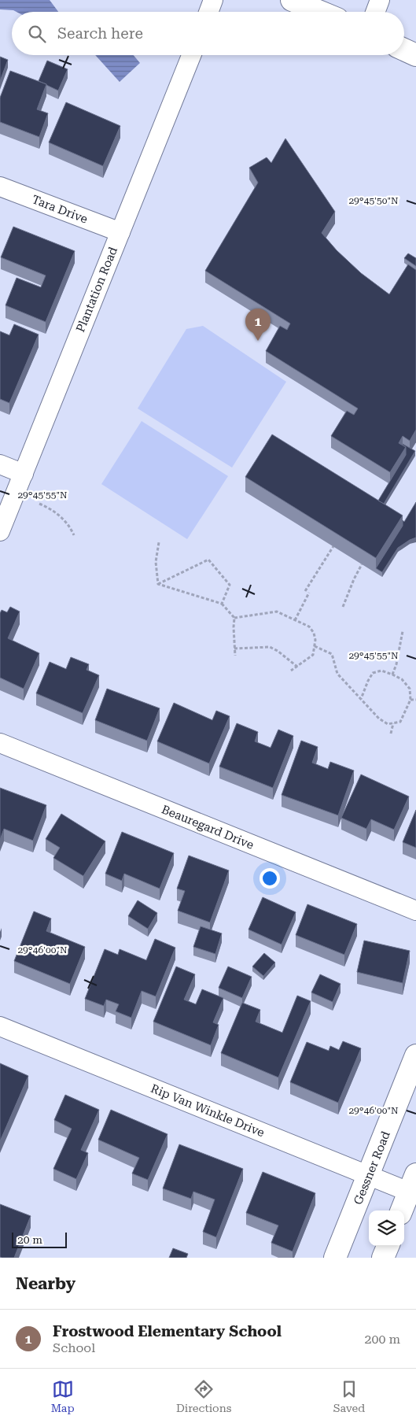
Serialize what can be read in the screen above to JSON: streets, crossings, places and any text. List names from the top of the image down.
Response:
{
  "streets": {
    "main road": ["Gessner Road"],
    "street": [
      "Tara Drive",
      "Plantation Road",
      "Beauregard Drive",
      "Rip Van Winkle Drive"
    ]
  },
  "crossings": [
    ["Tara Drive", "Plantation Road"],
    ["Rip Van Winkle Drive", "Gessner Road"]
  ],
  "scale_bar": "20 m",
  "page": {
    "search": "Search here",
    "pins": "1",
    "scale": "20 m",
    "heading": "Nearby",
    "list": [
      {
        "mark": "1",
        "name": "Frostwood Elementary School",
        "note": "School",
        "value": "200 m"
      }
    ],
    "nav": ["Map", "Directions", "Saved"]
  },
  "coordinates": ["29°45'50\"N", "29°45'55\"N", "29°46'00\"N"]
}
